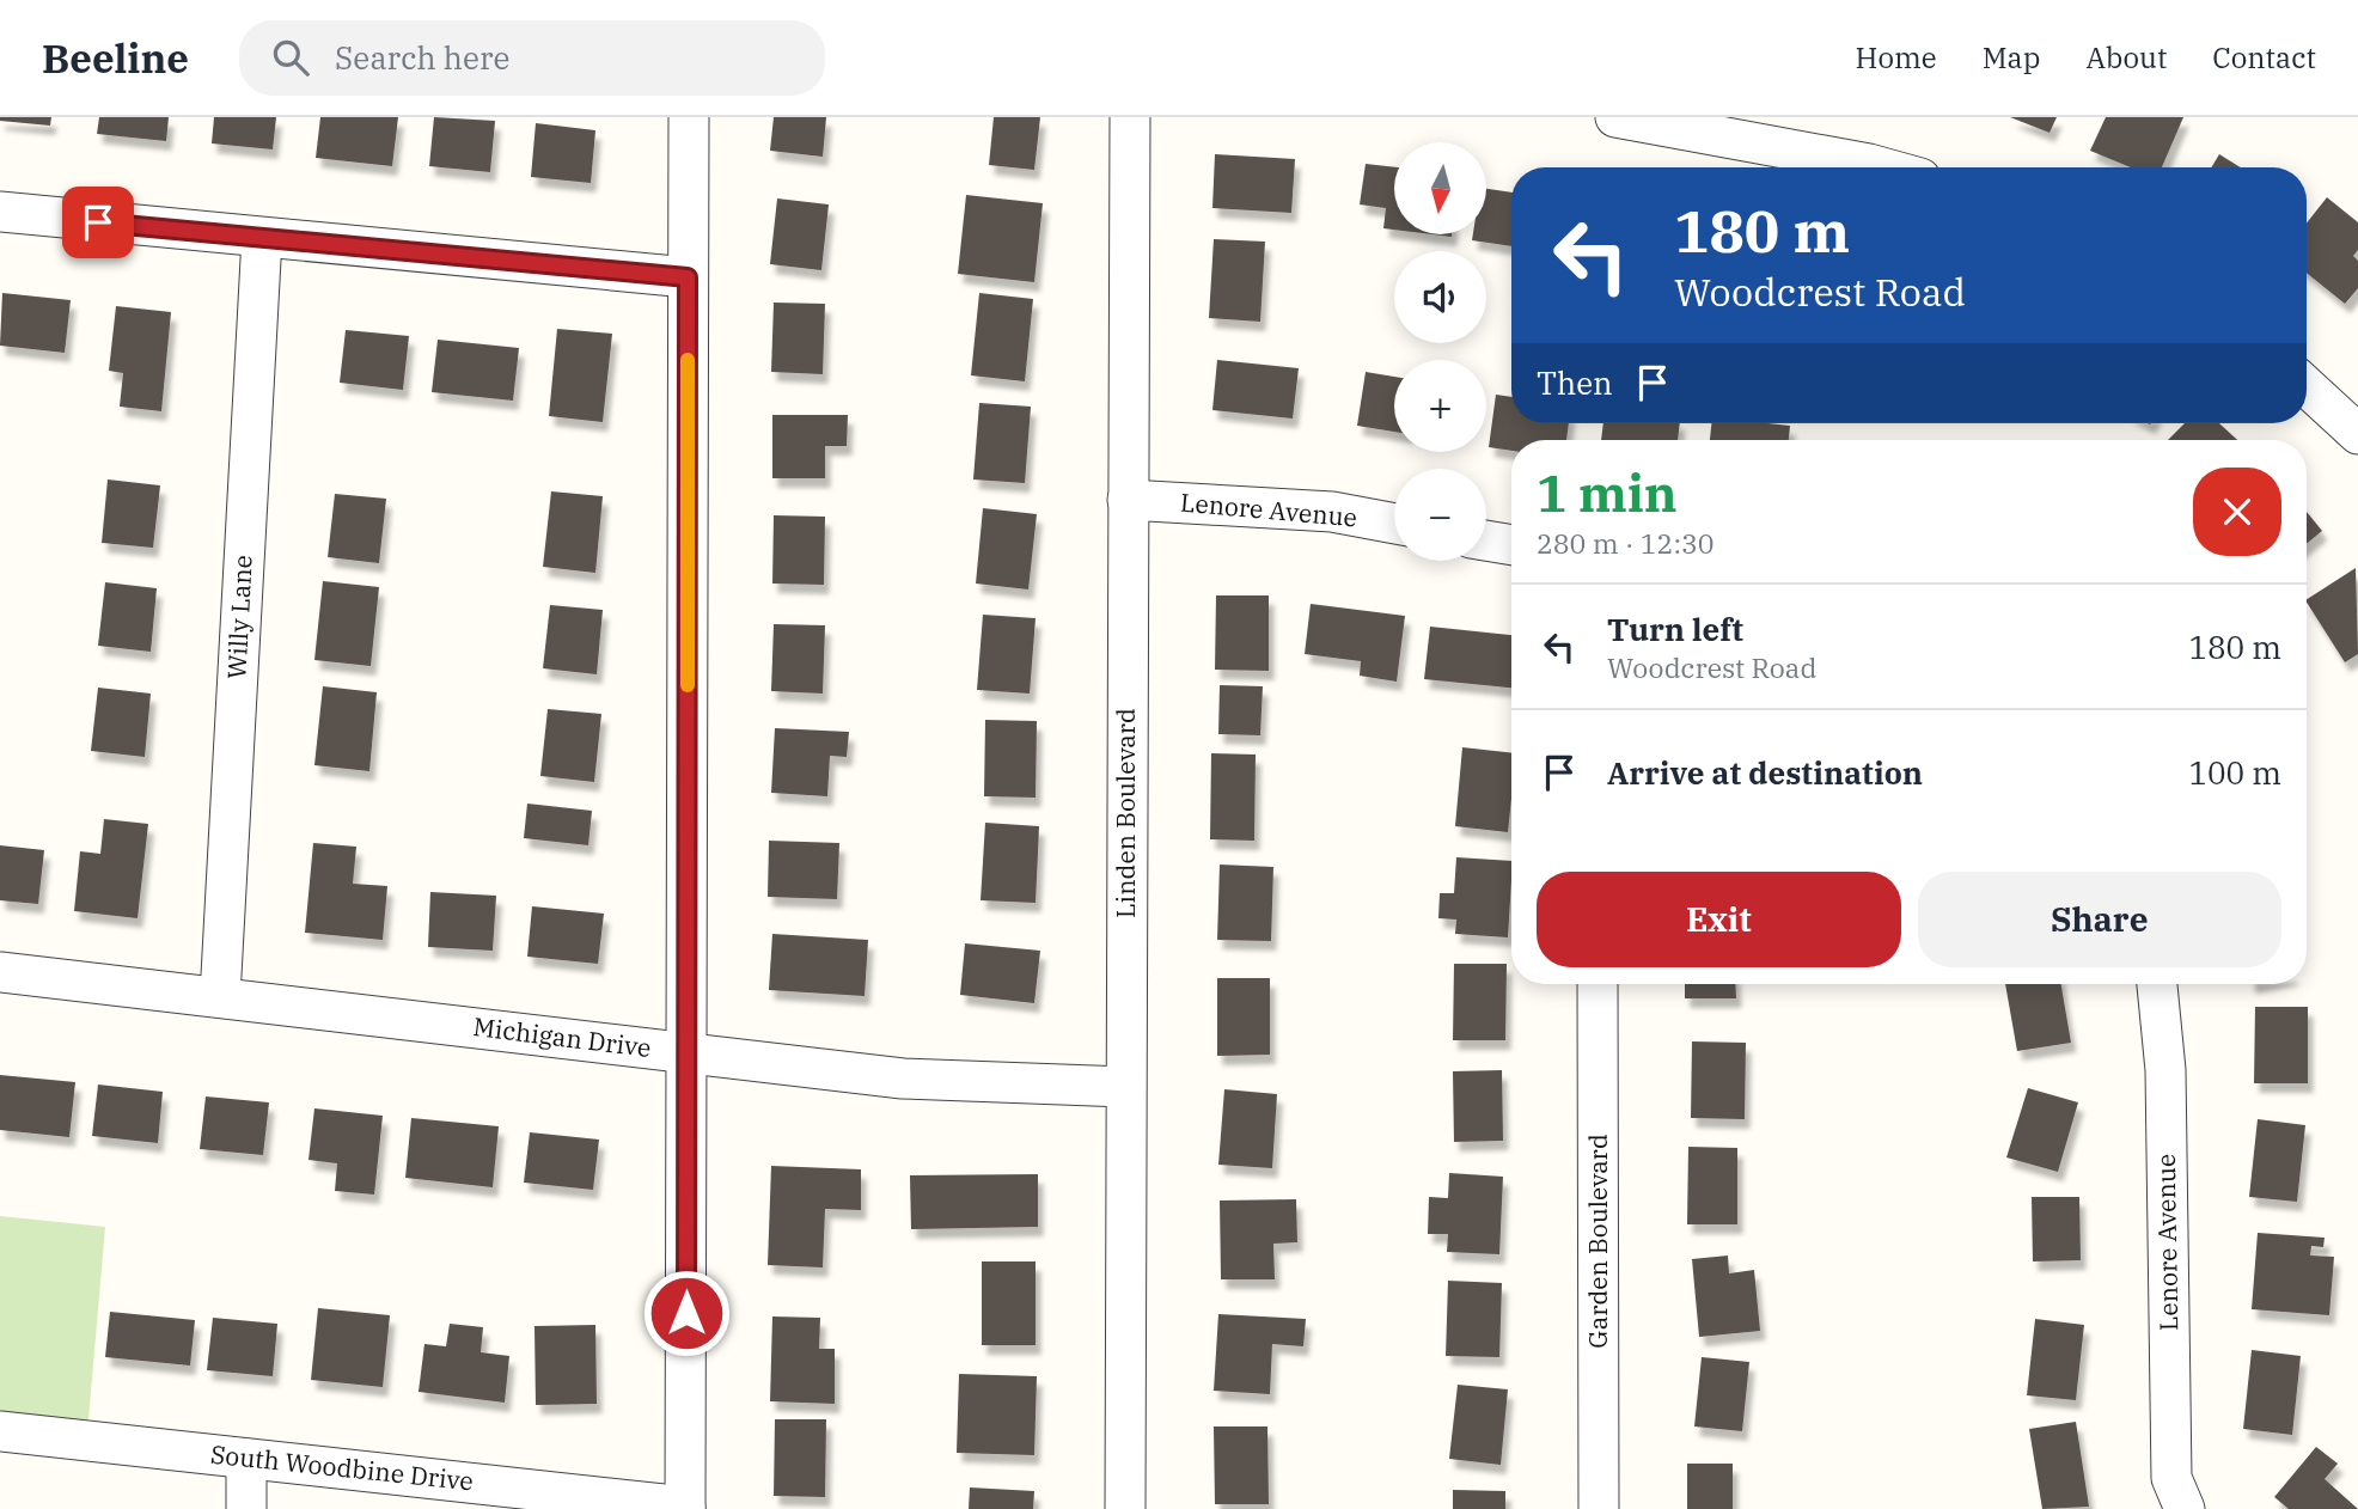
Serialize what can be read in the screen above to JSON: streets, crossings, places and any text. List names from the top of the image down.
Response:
{
  "streets": {
    "street": [
      "Lenore Avenue",
      "Willy Lane",
      "Linden Boulevard",
      "Michigan Drive",
      "Garden Boulevard",
      "South Woodbine Drive"
    ]
  },
  "crossings": [
    ["Lenore Avenue", "Linden Boulevard"],
    ["Willy Lane", "Michigan Drive"],
    ["Linden Boulevard", "Michigan Drive"]
  ],
  "north": "bottom",
  "page": {
    "header": "Beeline",
    "search": "Search here",
    "nav": [
      "Home",
      "Map",
      "About",
      "Contact"
    ],
    "map_buttons": ["+", "−"],
    "turn": ["180 m", "Woodcrest Road"],
    "then": "Then",
    "heading": ["1 min", "280 m · 12:30"],
    "list": [
      {
        "name": "Turn left",
        "note": "Woodcrest Road",
        "value": "180 m"
      },
      {
        "name": "Arrive at destination",
        "value": "100 m"
      }
    ],
    "buttons": ["Exit", "Share"]
  }
}
